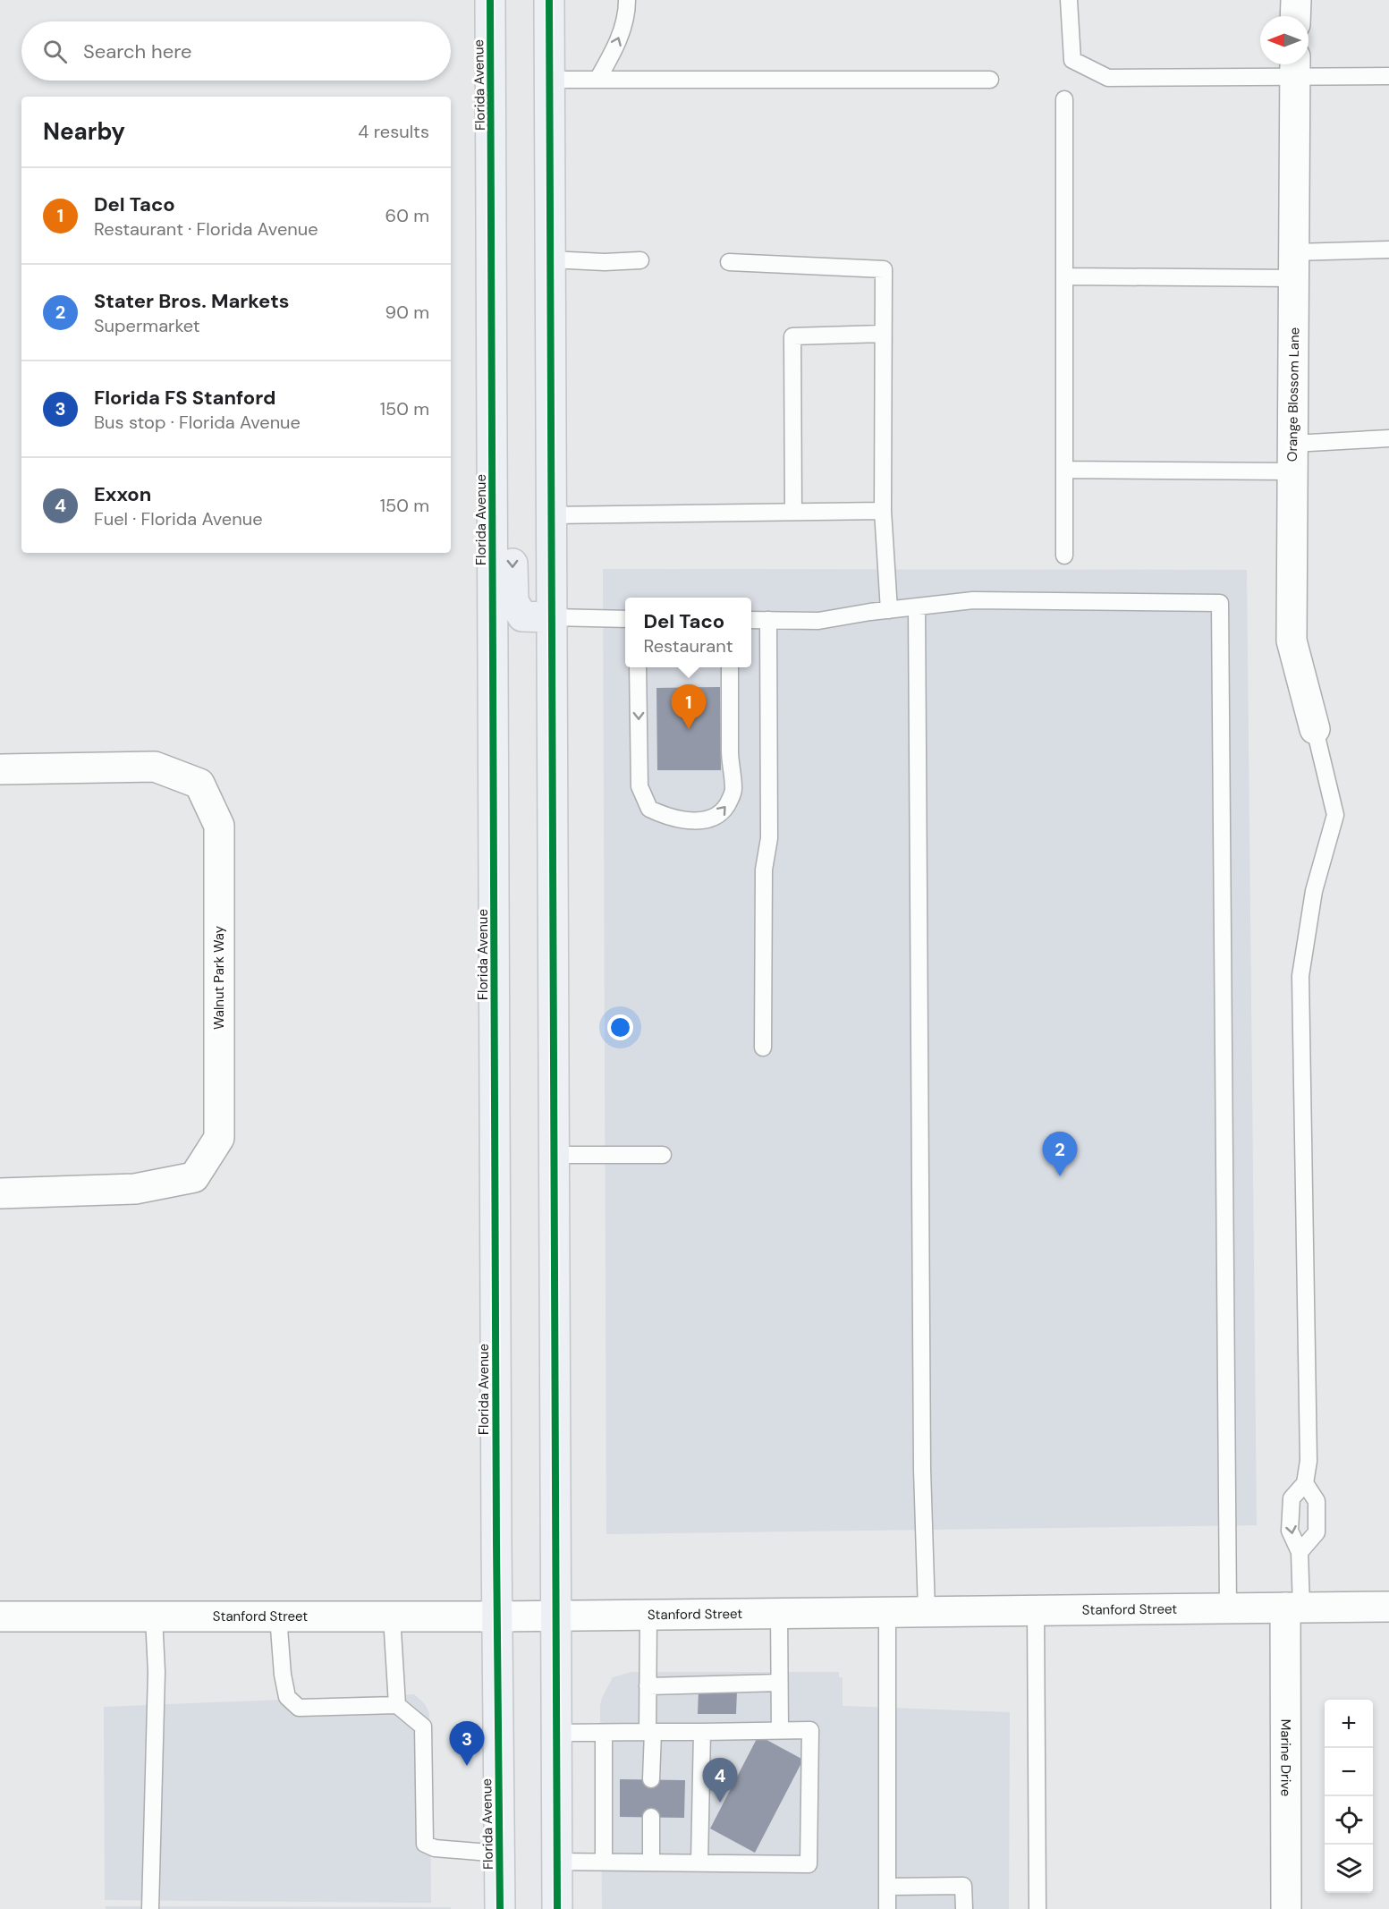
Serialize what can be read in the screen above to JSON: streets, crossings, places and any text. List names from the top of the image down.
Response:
{
  "streets": {
    "main road": ["Florida Avenue"],
    "street": [
      "Orange Blossom Lane",
      "Walnut Park Way",
      "Stanford Street",
      "Marine Drive"
    ]
  },
  "crossings": [
    ["Florida Avenue", "Stanford Street"],
    ["Stanford Street", "Marine Drive"]
  ],
  "north": "left",
  "page": {
    "search": "Search here",
    "heading": ["Nearby", "4 results"],
    "list": [
      {
        "mark": "1",
        "name": "Del Taco",
        "note": "Restaurant · Florida Avenue",
        "value": "60 m"
      },
      {
        "mark": "2",
        "name": "Stater Bros. Markets",
        "note": "Supermarket",
        "value": "90 m"
      },
      {
        "mark": "3",
        "name": "Florida FS Stanford",
        "note": "Bus stop · Florida Avenue",
        "value": "150 m"
      },
      {
        "mark": "4",
        "name": "Exxon",
        "note": "Fuel · Florida Avenue",
        "value": "150 m"
      }
    ],
    "popup": ["Del Taco", "Restaurant"],
    "pins": [
      "1",
      "2",
      "3",
      "4"
    ],
    "map_buttons": ["+", "−"]
  }
}
